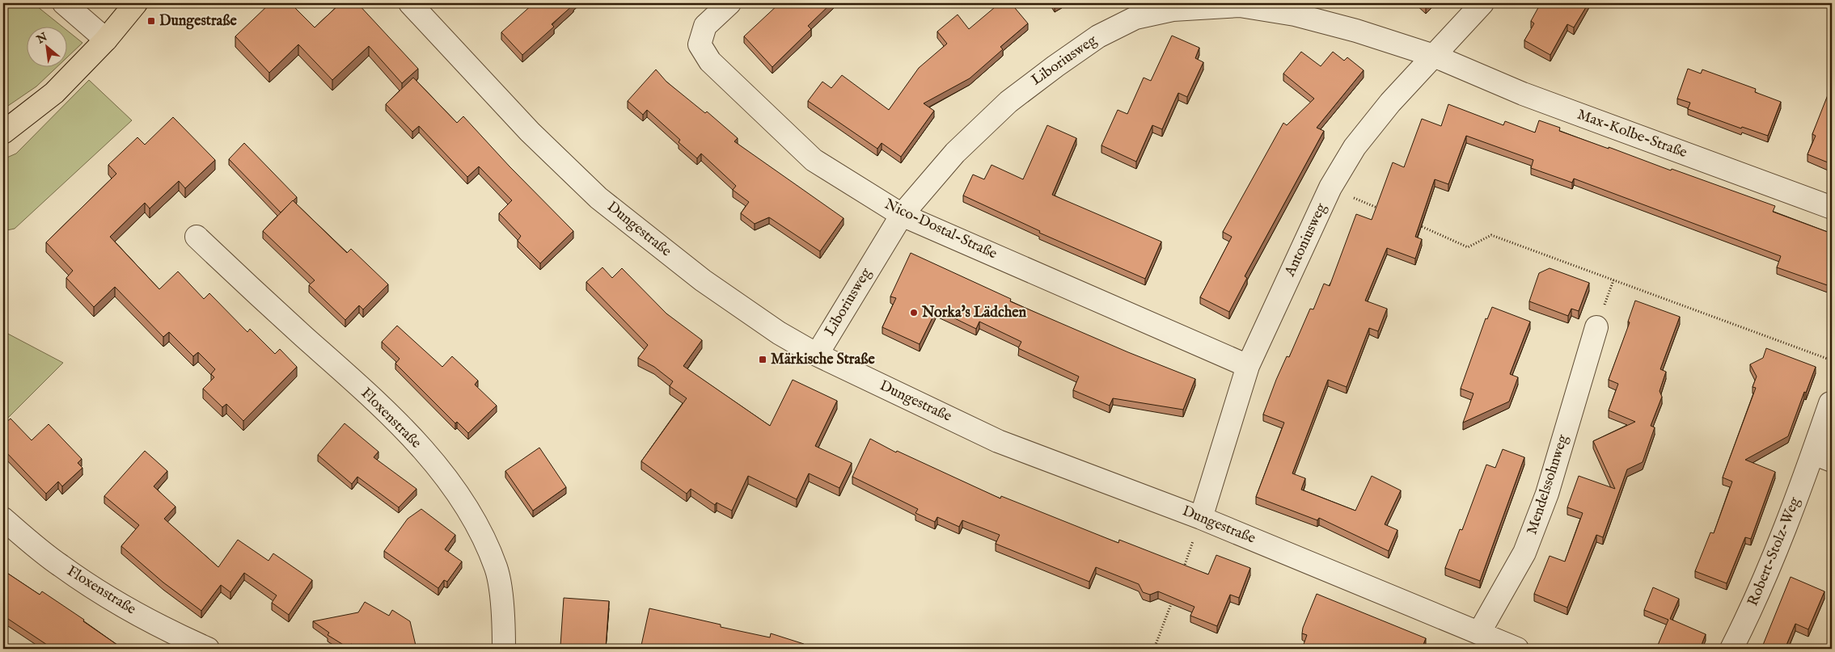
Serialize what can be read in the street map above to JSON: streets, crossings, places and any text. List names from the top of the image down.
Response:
{
  "streets": {
    "street": [
      "Liboriusweg",
      "Max-Kolbe-Straße",
      "Dungestraße",
      "Nico-Dostal-Straße",
      "Antoniusweg",
      "Floxenstraße",
      "Mendelssohnweg",
      "Robert-Stolz-Weg"
    ]
  },
  "crossings": [
    ["Liboriusweg", "Max-Kolbe-Straße"],
    ["Liboriusweg", "Dungestraße"],
    ["Liboriusweg", "Nico-Dostal-Straße"],
    ["Liboriusweg", "Antoniusweg"],
    ["Max-Kolbe-Straße", "Antoniusweg"],
    ["Dungestraße", "Antoniusweg"],
    ["Dungestraße", "Mendelssohnweg"],
    ["Nico-Dostal-Straße", "Antoniusweg"]
  ],
  "places": {
    "transit": ["Dungestraße", "Märkische Straße"],
    "other": ["Norka's Lädchen"]
  },
  "north": "top left"
}
